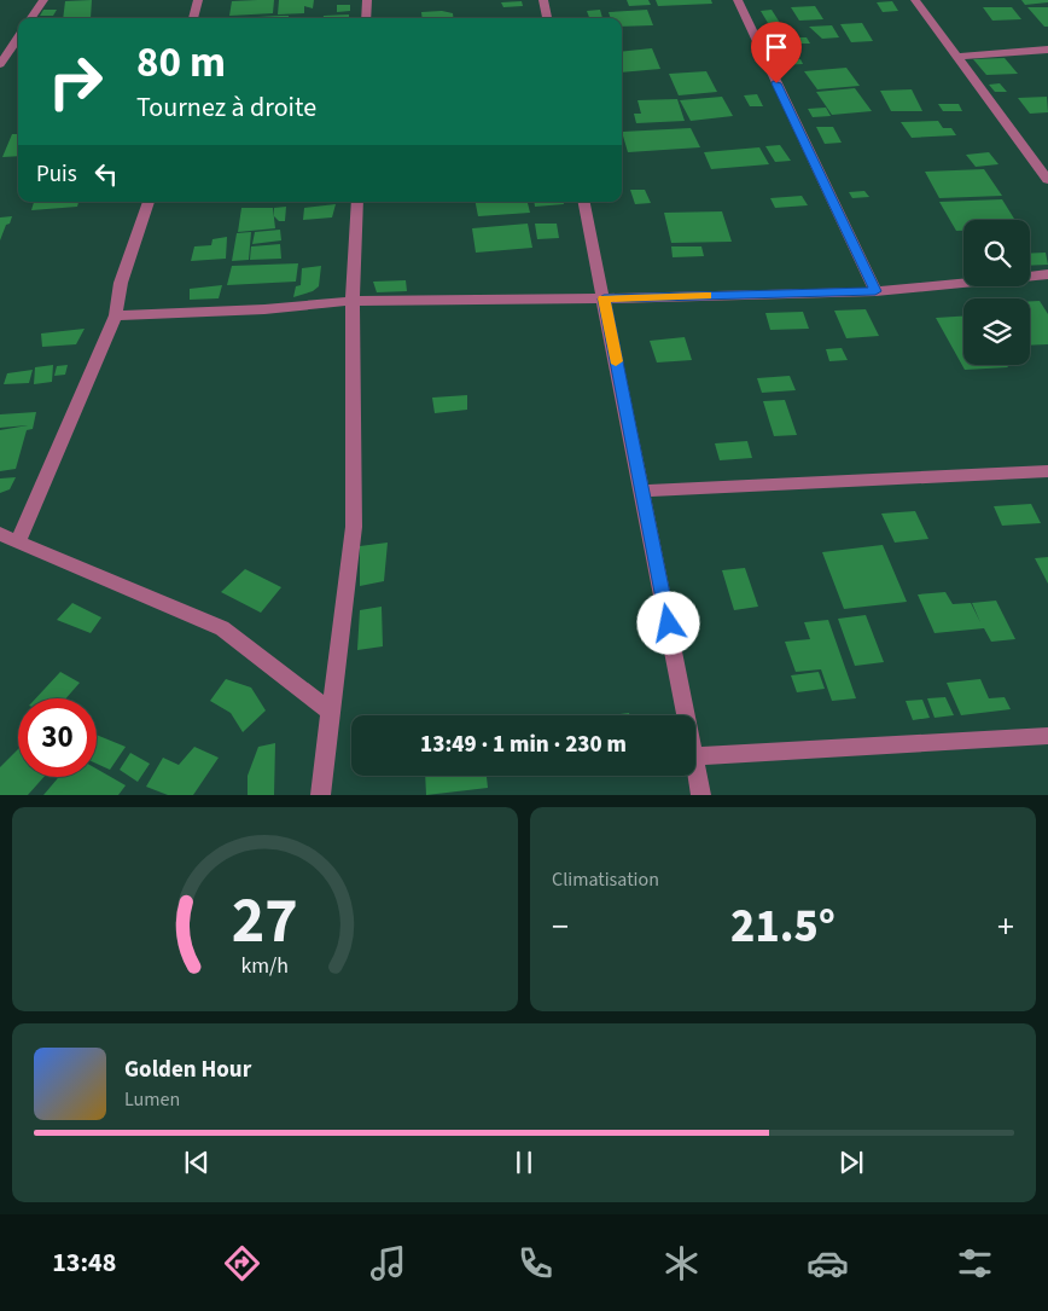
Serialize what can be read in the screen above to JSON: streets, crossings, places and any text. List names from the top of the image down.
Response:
{
  "page": {
    "turn": ["80 m", "Tournez à droite"],
    "then": "Puis",
    "limit": "30",
    "trip": "13:49 · 1 min · 230 m",
    "tile": "Climatisation",
    "heat": ["−", "21.5°", "+"],
    "song": ["Golden Hour", "Lumen"],
    "tabs": "13:48",
    "gauge": ["27", "km/h"]
  }
}
